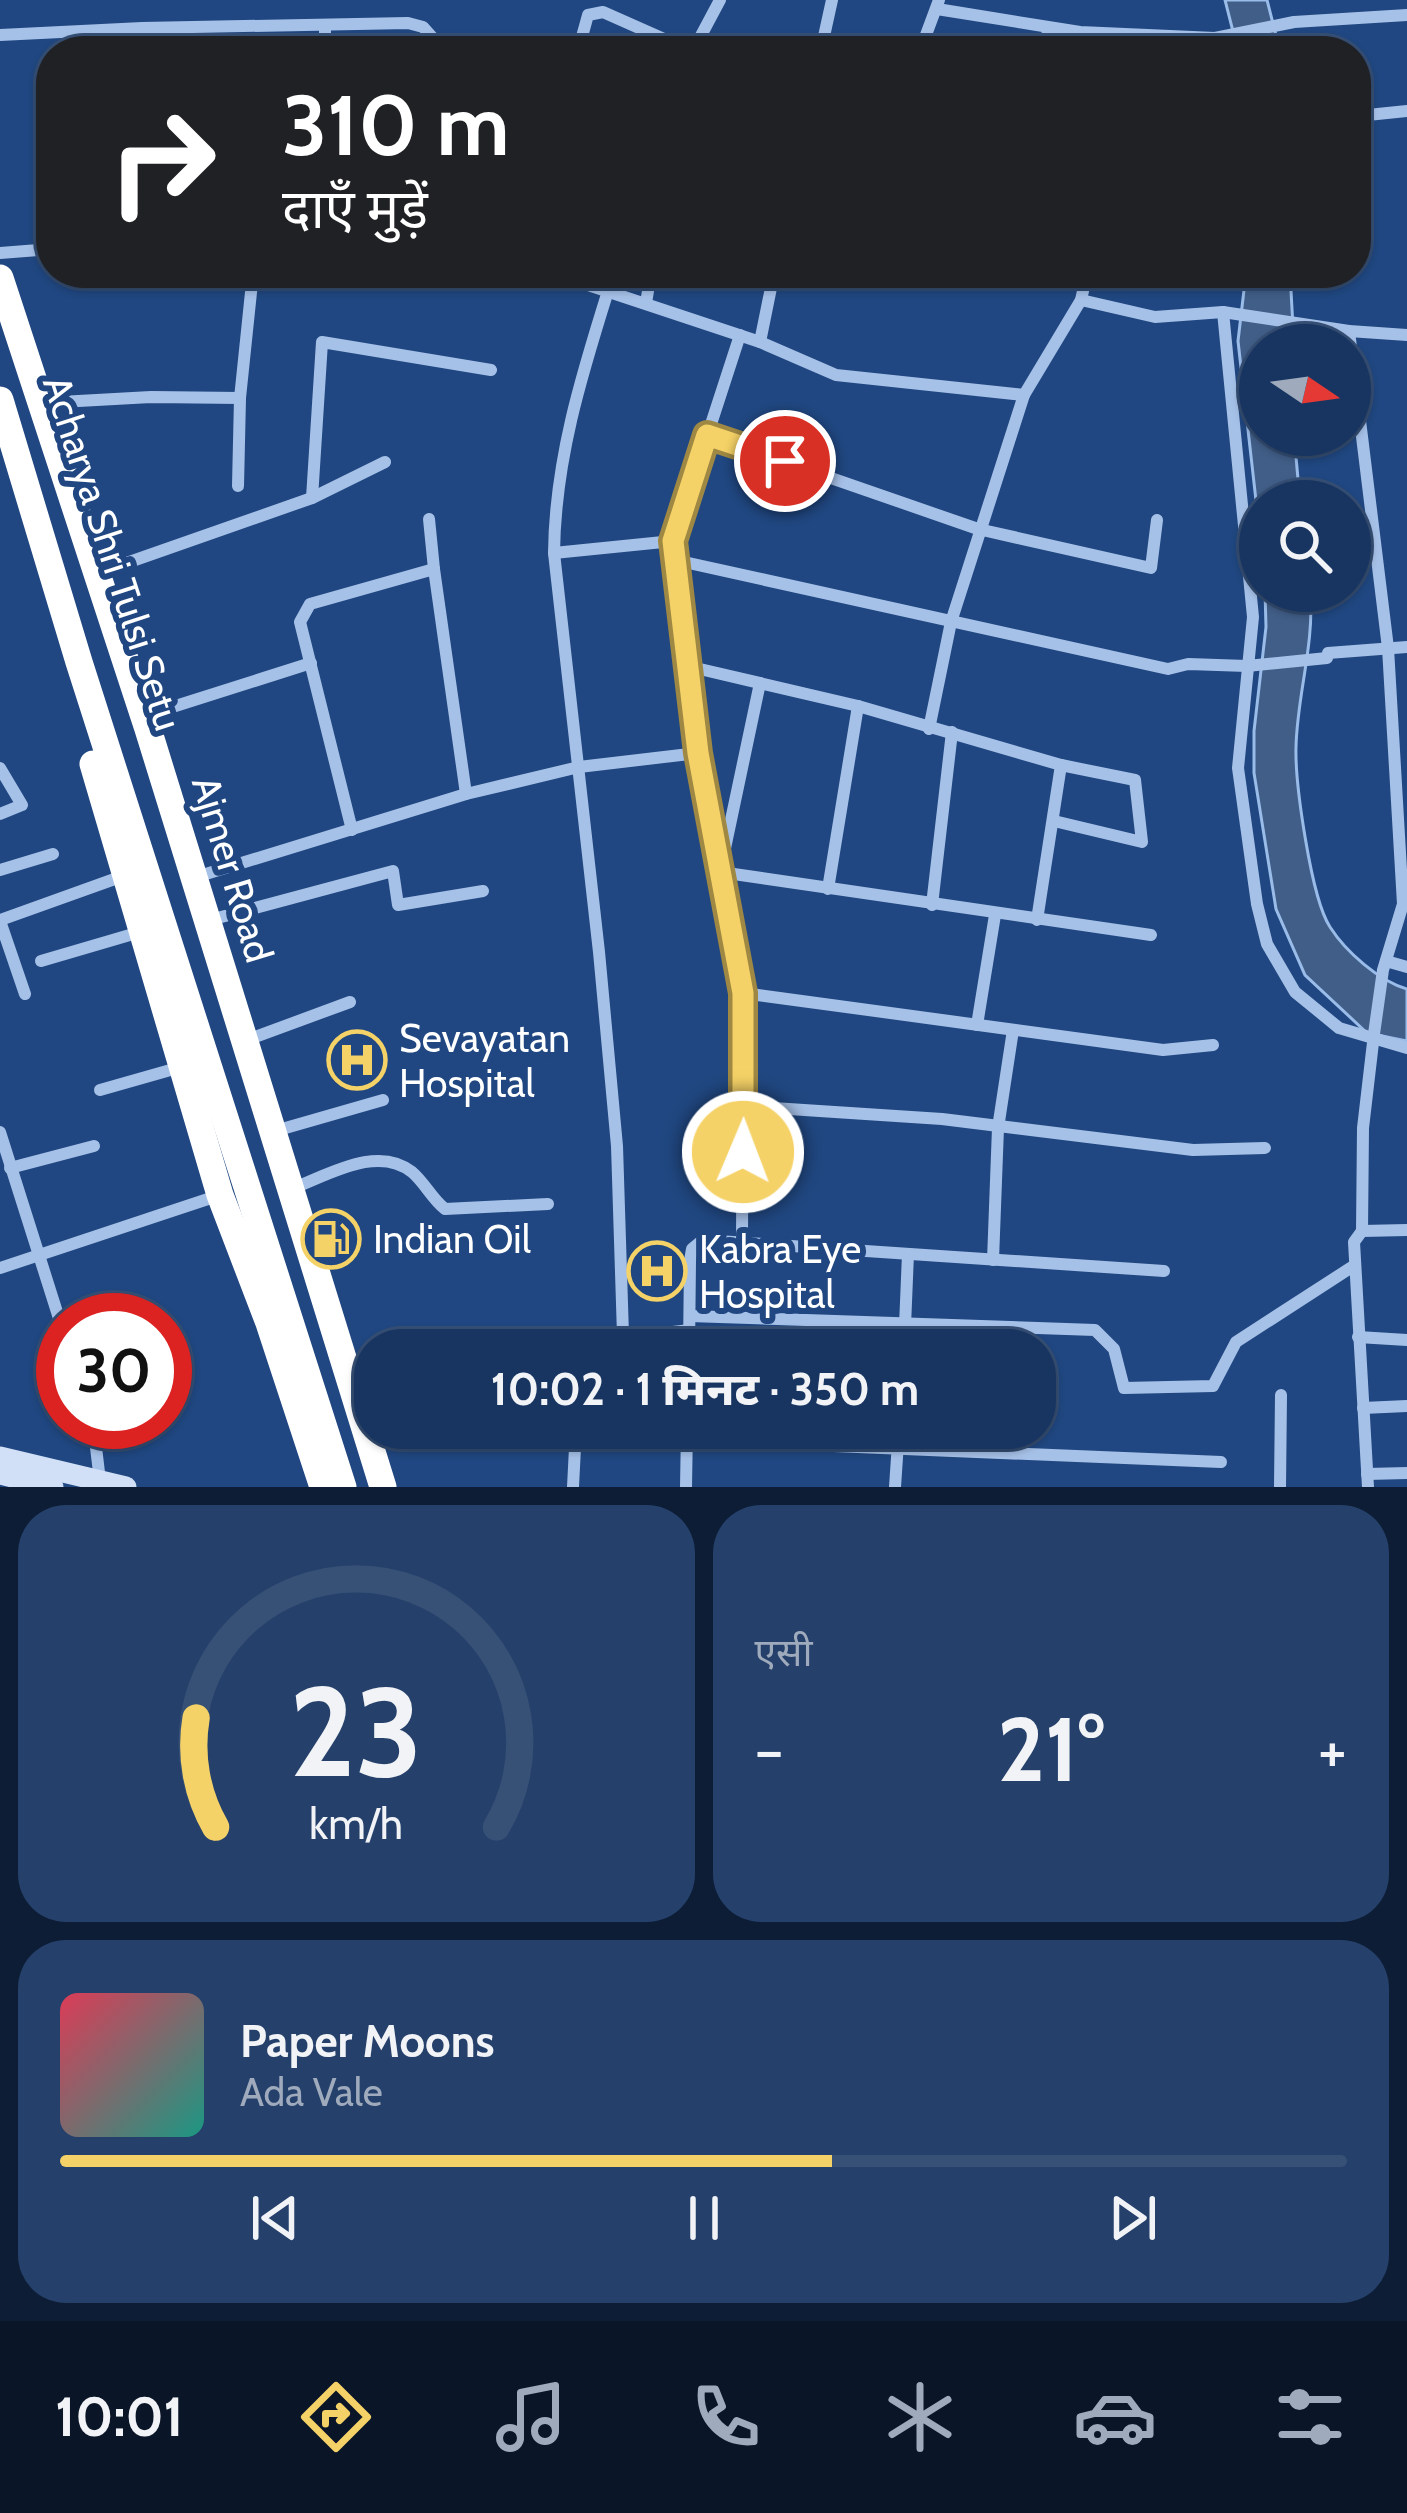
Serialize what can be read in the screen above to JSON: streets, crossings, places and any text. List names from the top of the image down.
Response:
{
  "streets": {
    "highway": ["Acharya Shri Tulsi Setu", "Ajmer Road"]
  },
  "places": {
    "hospital": ["Sevayatan Hospital", "Kabra Eye Hospital"],
    "fuel station": ["Indian Oil"]
  },
  "north": "right",
  "page": {
    "turn": ["310 m", "दाएँ मुड़ें"],
    "limit": "30",
    "trip": "10:02 · 1 मिनट · 350 m",
    "tile": "एसी",
    "heat": ["−", "21°", "+"],
    "song": ["Paper Moons", "Ada Vale"],
    "tabs": "10:01",
    "gauge": ["23", "km/h"]
  }
}
